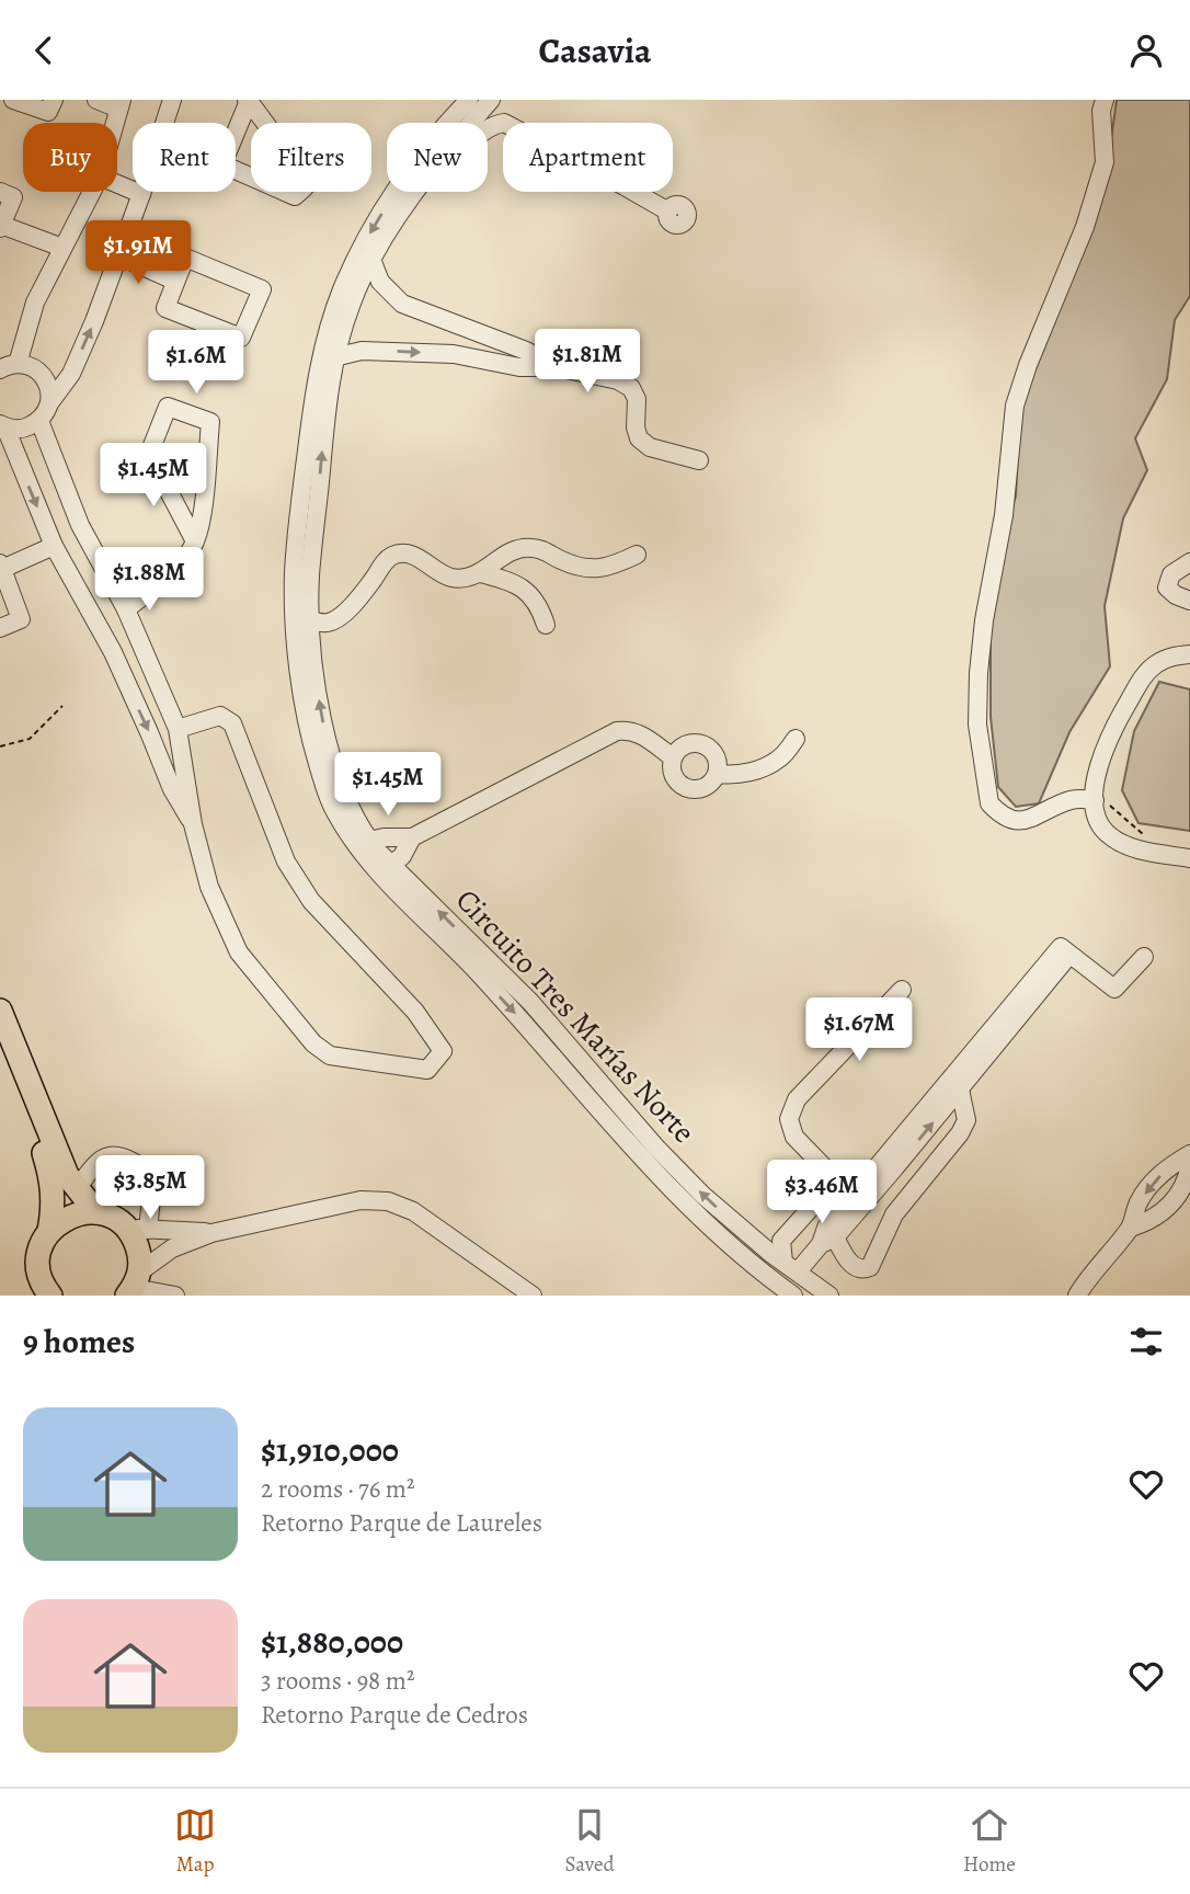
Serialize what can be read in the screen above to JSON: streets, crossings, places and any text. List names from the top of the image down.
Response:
{
  "streets": {
    "street": ["Circuito Tres Marías Norte"]
  },
  "page": {
    "header": "Casavia",
    "chip": [
      "Buy",
      "Rent",
      "Filters",
      "New",
      "Apartment"
    ],
    "price": [
      "$1.91M",
      "$1.81M",
      "$1.6M",
      "$1.45M",
      "$1.88M",
      "$1.45M",
      "$1.67M",
      "$3.85M",
      "$3.46M"
    ],
    "heading": "9 homes",
    "list": [
      {
        "name": "$1,910,000",
        "note": "2 rooms · 76 m² · Retorno Parque de Laureles"
      },
      {
        "name": "$1,880,000",
        "note": "3 rooms · 98 m² · Retorno Parque de Cedros"
      }
    ],
    "tabs": ["Map", "Saved", "Home"]
  }
}
